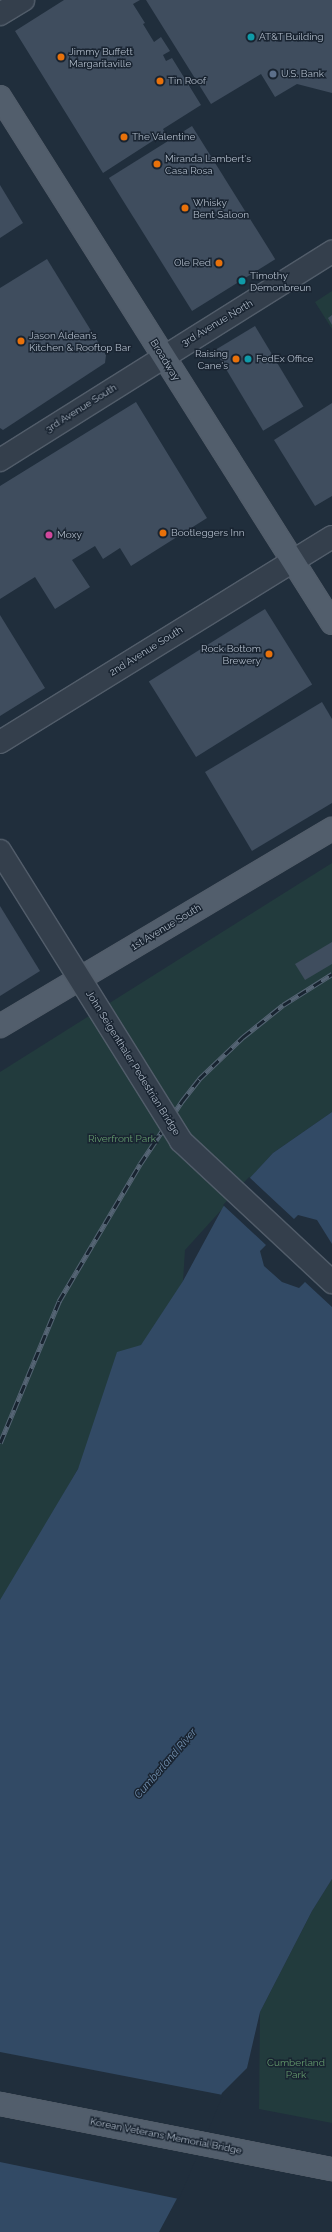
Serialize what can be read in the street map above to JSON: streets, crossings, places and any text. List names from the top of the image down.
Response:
{
  "streets": {
    "main road": ["Broadway", "1st Avenue South", "Korean Veterans Memorial Bridge"],
    "street": [
      "3rd Avenue North",
      "3rd Avenue South",
      "2nd Avenue South",
      "John Seigenthaler Pedestrian Bridge"
    ]
  },
  "crossings": [
    ["3rd Avenue North", "Broadway"],
    ["3rd Avenue North", "3rd Avenue South"],
    ["Broadway", "3rd Avenue South"],
    ["Broadway", "2nd Avenue South"]
  ],
  "water": ["Cumberland River"],
  "parks": ["Riverfront Park", "Cumberland Park"],
  "places": [
    "AT&T Building",
    "Jimmy Buffett Margaritaville",
    "U.S. Bank",
    "Tin Roof",
    "The Valentine",
    "Miranda Lambert's Casa Rosa",
    "Whisky Bent Saloon",
    "Ole Red",
    "Timothy Demonbreun",
    "Jason Aldean’s Kitchen & Rooftop Bar",
    "Raising Cane's",
    "FedEx Office",
    "Bootleggers Inn",
    "Moxy",
    "Rock Bottom Brewery"
  ]
}
